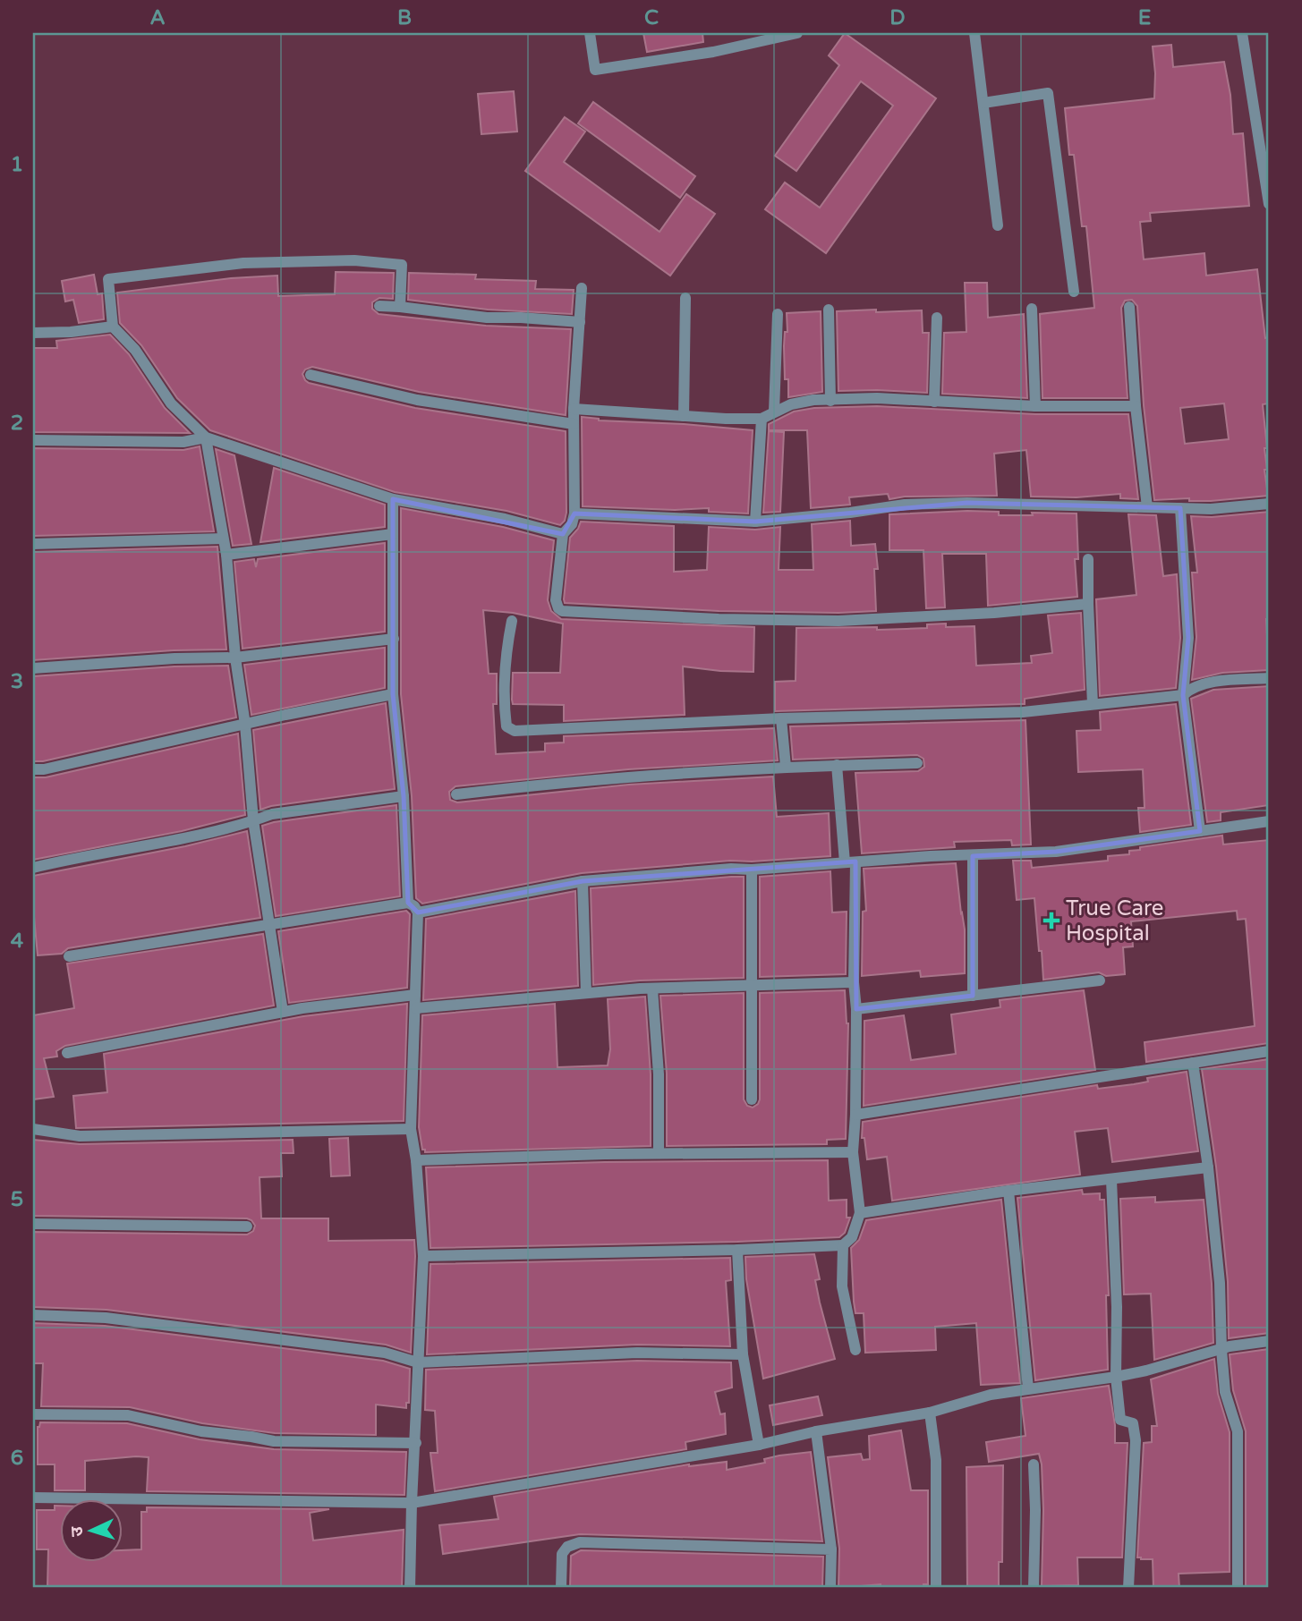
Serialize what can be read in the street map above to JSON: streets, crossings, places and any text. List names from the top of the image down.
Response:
{
  "places": {
    "health": ["True Care Hospital"]
  },
  "north": "left",
  "grid": {
    "columns": [
      "A",
      "B",
      "C",
      "D",
      "E"
    ],
    "rows": [
      "1",
      "2",
      "3",
      "4",
      "5",
      "6"
    ]
  }
}
